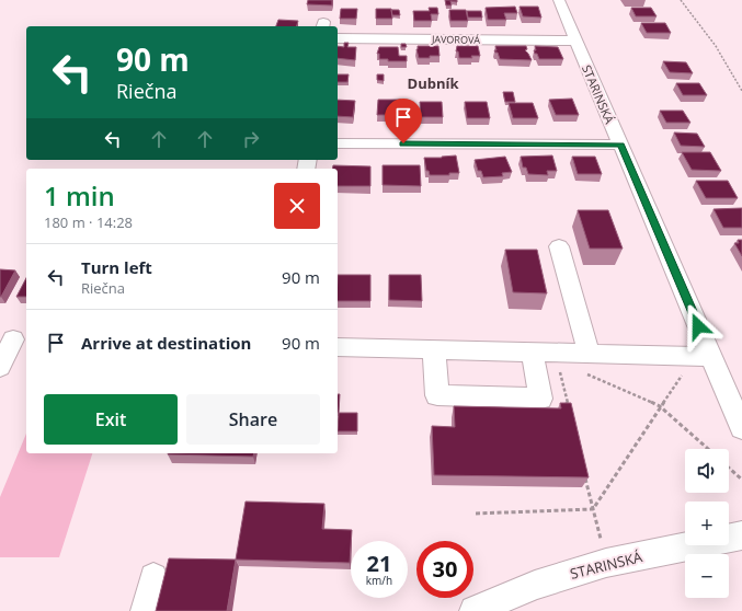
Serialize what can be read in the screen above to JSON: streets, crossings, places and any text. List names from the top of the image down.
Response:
{
  "streets": {
    "street": ["JAVOROVÁ", "STARINSKÁ"]
  },
  "crossings": [
    ["JAVOROVÁ", "STARINSKÁ"]
  ],
  "districts": ["Dubník"],
  "page": {
    "turn": ["90 m", "Riečna"],
    "heading": ["1 min", "180 m · 14:28"],
    "list": [
      {
        "name": "Turn left",
        "note": "Riečna",
        "value": "90 m"
      },
      {
        "name": "Arrive at destination",
        "value": "90 m"
      }
    ],
    "buttons": ["Exit", "Share"],
    "map_buttons": ["+", "−"],
    "speed": "21 km/h",
    "limit": "30"
  }
}
